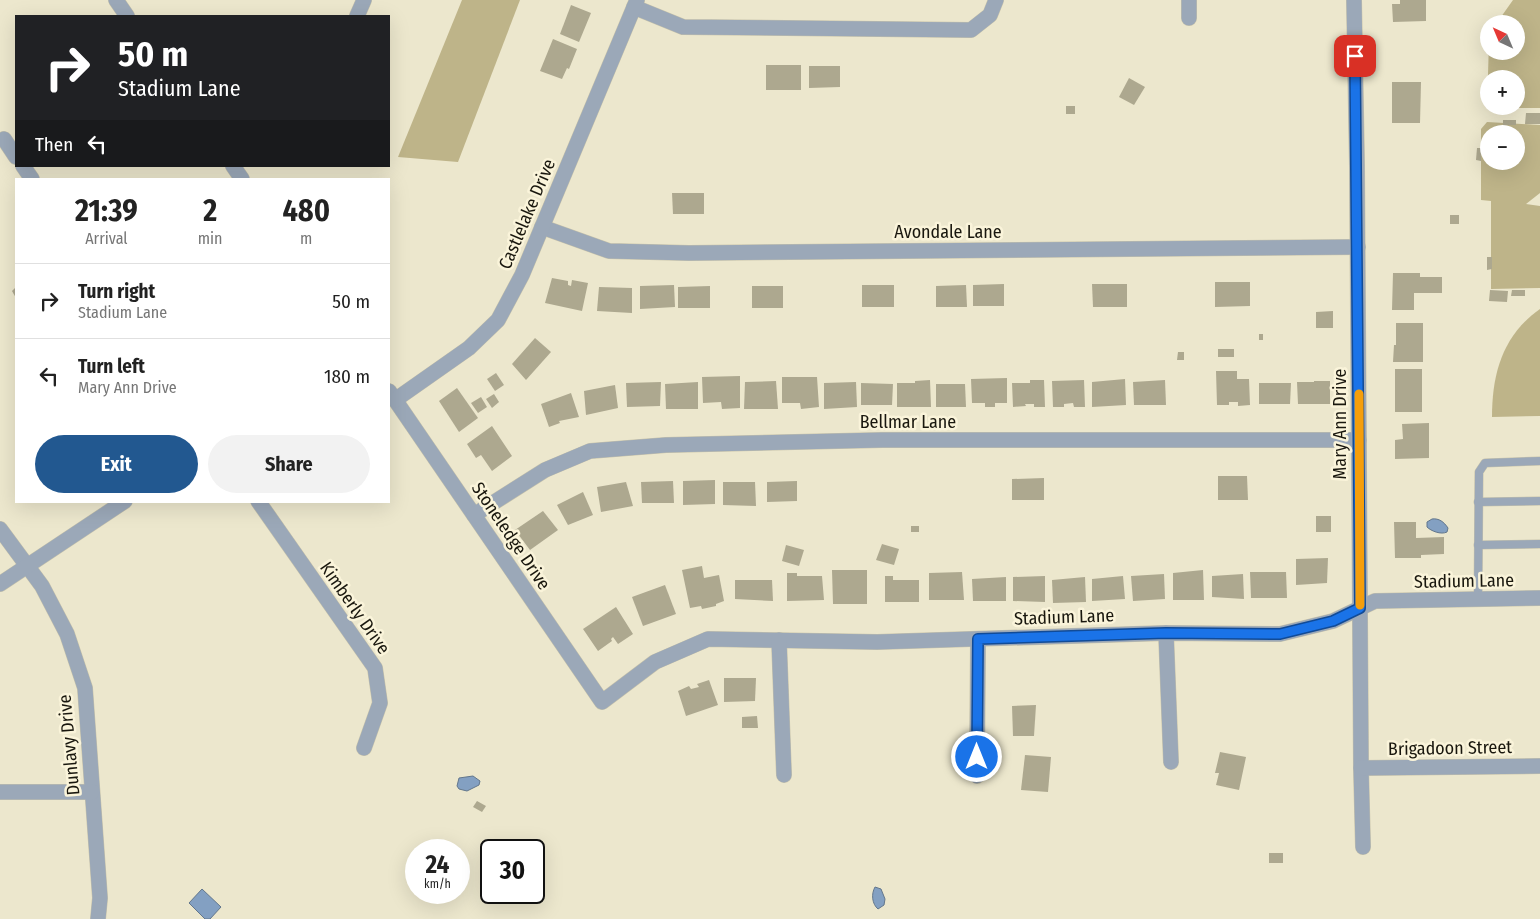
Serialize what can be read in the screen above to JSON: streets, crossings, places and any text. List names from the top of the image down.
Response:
{
  "streets": {
    "street": [
      "Castlelake Drive",
      "Avondale Lane",
      "Bellmar Lane",
      "Mary Ann Drive",
      "Stoneledge Drive",
      "Stadium Lane",
      "Kimberly Drive",
      "Dunlavy Drive",
      "Brigadoon Street"
    ]
  },
  "crossings": [
    ["Castlelake Drive", "Avondale Lane"],
    ["Castlelake Drive", "Stoneledge Drive"],
    ["Avondale Lane", "Mary Ann Drive"],
    ["Bellmar Lane", "Mary Ann Drive"],
    ["Bellmar Lane", "Stoneledge Drive"],
    ["Mary Ann Drive", "Stadium Lane"],
    ["Mary Ann Drive", "Brigadoon Street"],
    ["Stoneledge Drive", "Stadium Lane"]
  ],
  "north": "top left",
  "page": {
    "map_buttons": ["+", "−"],
    "turn": ["50 m", "Stadium Lane"],
    "then": "Then",
    "eta": [
      "21:39",
      "Arrival",
      "2",
      "min",
      "480",
      "m"
    ],
    "list": [
      {
        "name": "Turn right",
        "note": "Stadium Lane",
        "value": "50 m"
      },
      {
        "name": "Turn left",
        "note": "Mary Ann Drive",
        "value": "180 m"
      }
    ],
    "buttons": ["Exit", "Share"],
    "speed": "24 km/h",
    "limit": "30"
  }
}
